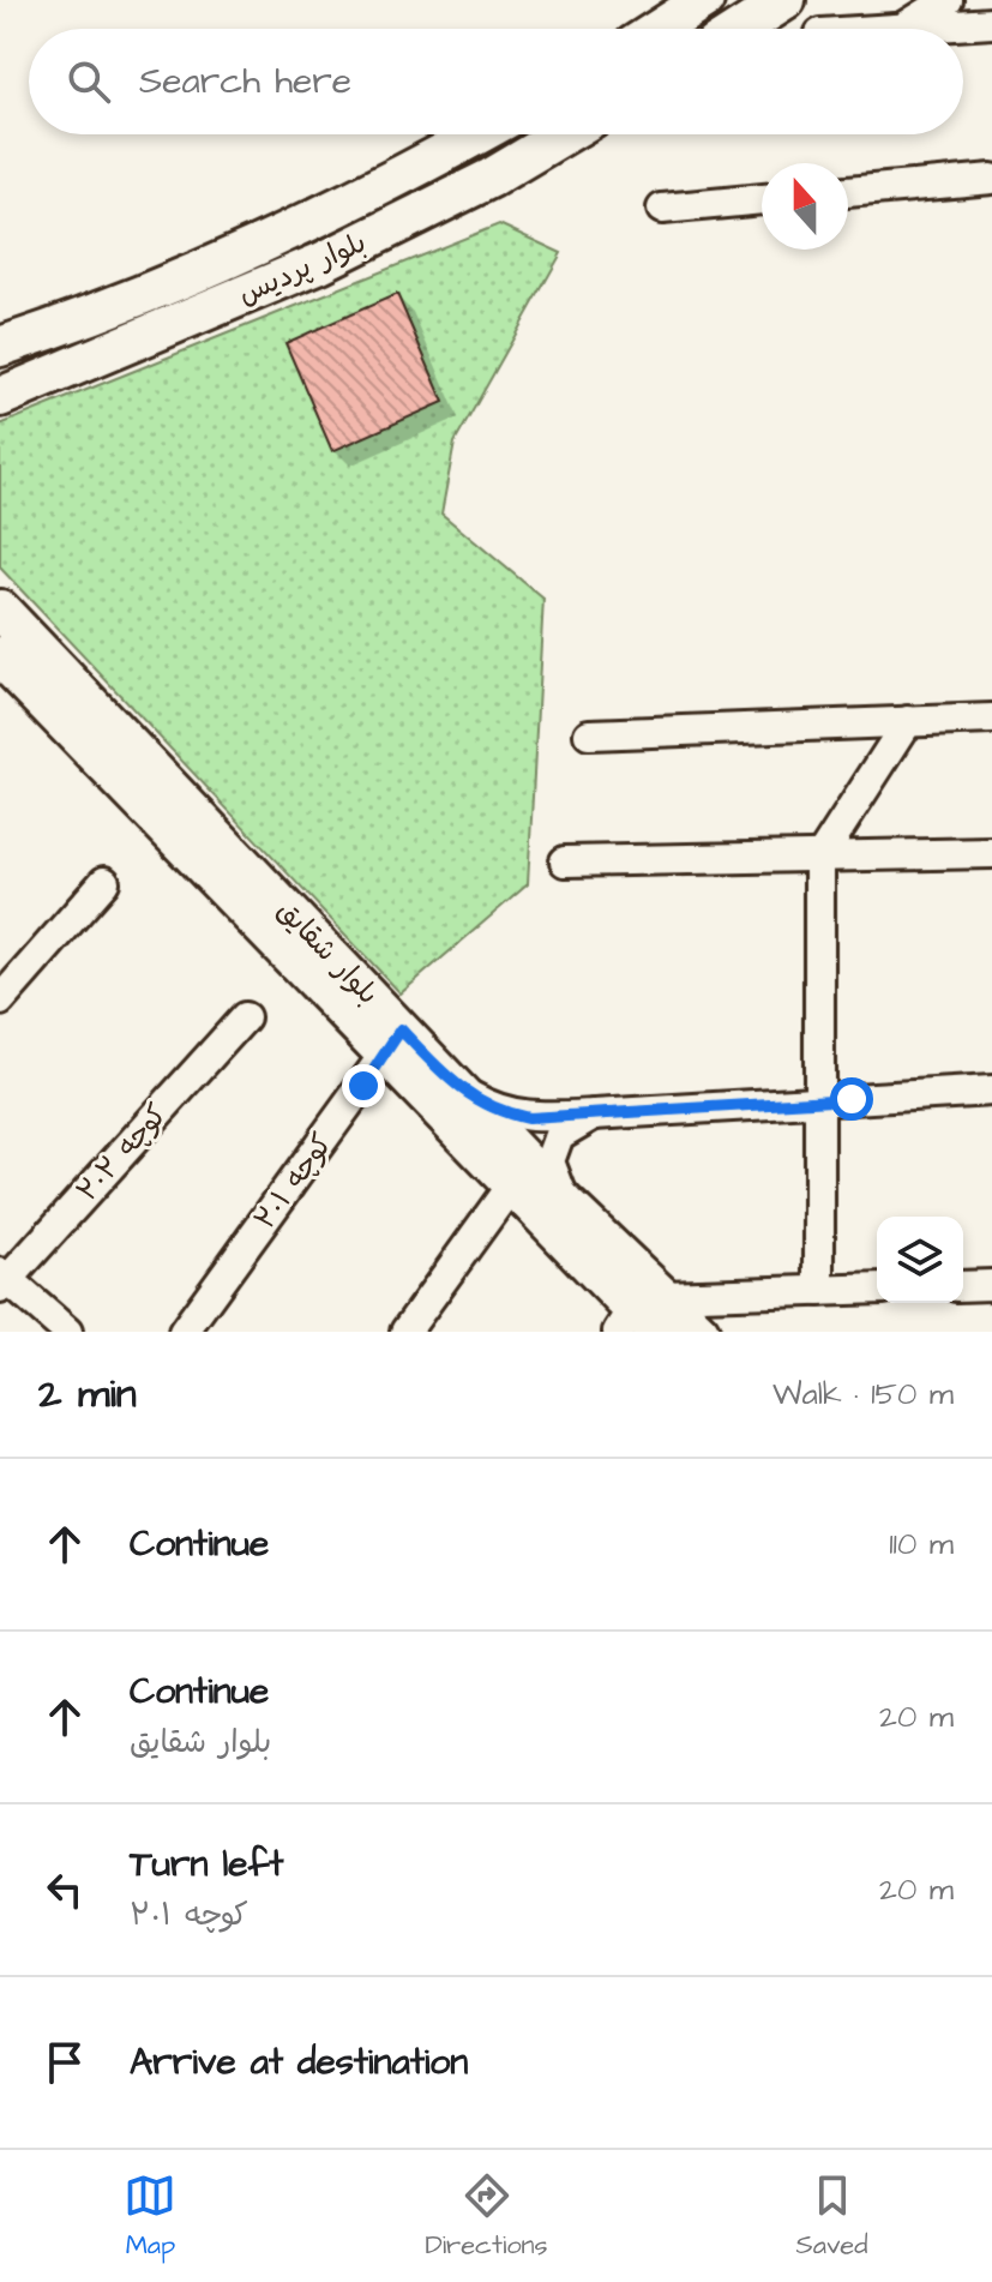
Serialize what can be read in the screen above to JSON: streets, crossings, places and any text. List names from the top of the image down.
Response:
{
  "streets": {
    "main road": ["بلوار پردیس", "بلوار شقایق"],
    "street": ["کوچه ۲۰۲", "کوچه ۲۰۱"]
  },
  "crossings": [
    ["بلوار شقایق", "کوچه ۲۰۱"]
  ],
  "north": "top",
  "page": {
    "search": "Search here",
    "heading": ["2 min", "Walk · 150 m"],
    "list": [
      ["Continue", "110 m"],
      ["Continue", "بلوار شقایق", "20 m"],
      ["Turn left", "کوچه ۲۰۱", "20 m"],
      "Arrive at destination"
    ],
    "nav": ["Map", "Directions", "Saved"]
  }
}
